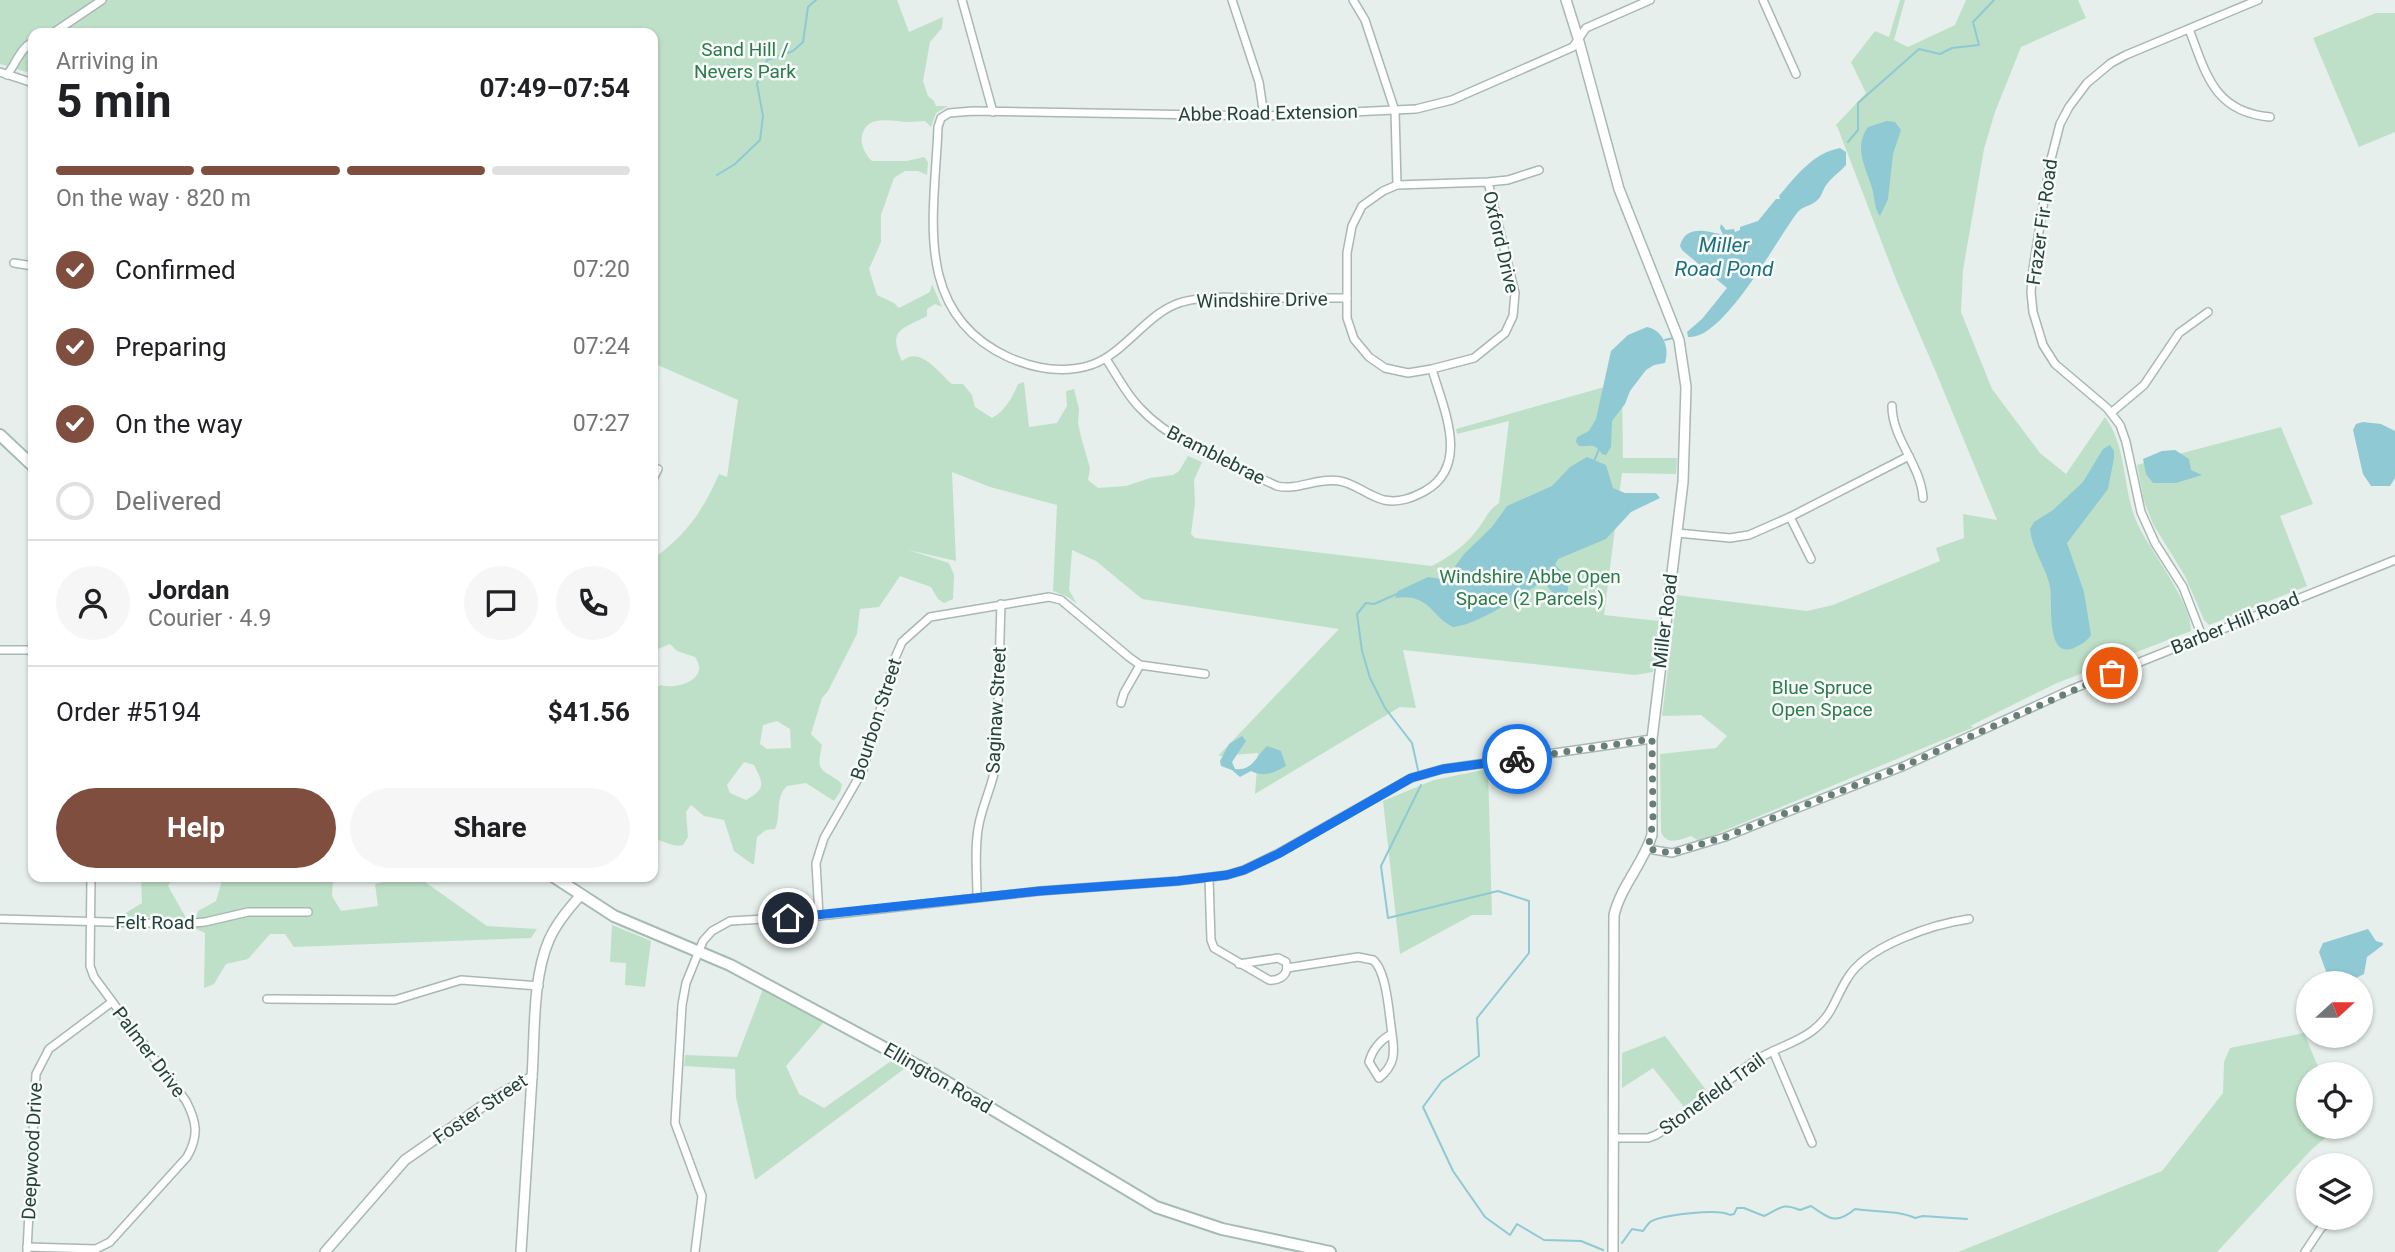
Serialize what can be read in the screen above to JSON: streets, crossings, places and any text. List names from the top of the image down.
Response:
{
  "streets": {
    "main road": ["Ellington Road"],
    "street": [
      "Abbe Road Extension",
      "Frazer Fir Road",
      "Oxford Drive",
      "Windshire Drive",
      "Bramblebrae",
      "Miller Road",
      "Barber Hill Road",
      "Saginaw Street",
      "Bourbon Street",
      "Felt Road",
      "Palmer Drive",
      "Stonefield Trail",
      "Foster Street",
      "Deepwood Drive"
    ]
  },
  "crossings": [
    ["Abbe Road Extension", "Windshire Drive"],
    ["Abbe Road Extension", "Miller Road"],
    ["Frazer Fir Road", "Barber Hill Road"],
    ["Oxford Drive", "Windshire Drive"],
    ["Oxford Drive", "Bramblebrae"],
    ["Windshire Drive", "Bramblebrae"],
    ["Miller Road", "Barber Hill Road"],
    ["Miller Road", "Stonefield Trail"],
    ["Saginaw Street", "Bourbon Street"],
    ["Felt Road", "Palmer Drive"],
    ["Palmer Drive", "Deepwood Drive"],
    ["Ellington Road", "Foster Street"]
  ],
  "water": ["Miller Road Pond"],
  "parks": ["Sand Hill / Nevers Park", "Windshire Abbe Open Space (2 Parcels)", "Blue Spruce Open Space"],
  "north": "right",
  "page": {
    "heading": ["5 min", "Arriving in", "07:49–07:54"],
    "panel": [
      "Jordan",
      "Courier · 4.9",
      "Order #5194",
      "$41.56"
    ],
    "bar": "On the way · 820 m",
    "list": [
      ["Confirmed", "07:20"],
      ["Preparing", "07:24"],
      ["On the way", "07:27"],
      "Delivered"
    ],
    "buttons": ["Help", "Share"]
  }
}
